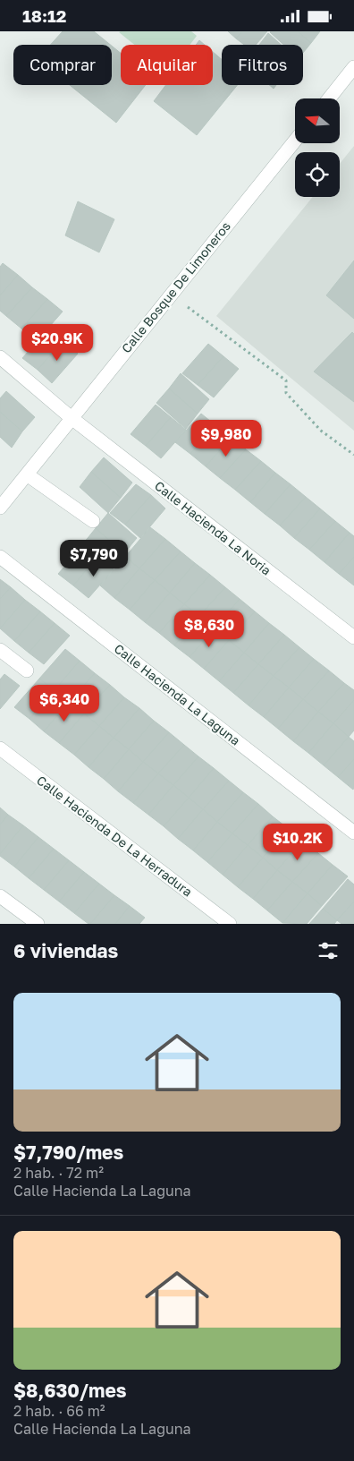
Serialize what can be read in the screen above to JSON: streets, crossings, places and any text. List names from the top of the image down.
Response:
{
  "streets": {
    "street": [
      "Calle Bosque De Limoneros",
      "Calle Hacienda La Noria",
      "Calle Hacienda La Laguna",
      "Calle Hacienda De La Herradura"
    ]
  },
  "crossings": [
    ["Calle Bosque De Limoneros", "Calle Hacienda La Noria"]
  ],
  "north": "left",
  "page": {
    "status": "18:12",
    "chip": ["Comprar", "Alquilar", "Filtros"],
    "price": [
      "$20.9K",
      "$9,980",
      "$7,790",
      "$8,630",
      "$6,340",
      "$10.2K"
    ],
    "heading": "6 viviendas",
    "list": [
      {
        "name": "$7,790/mes",
        "note": "2 hab. · 72 m² · Calle Hacienda La Laguna"
      },
      {
        "name": "$8,630/mes",
        "note": "2 hab. · 66 m² · Calle Hacienda La Laguna"
      }
    ]
  }
}
